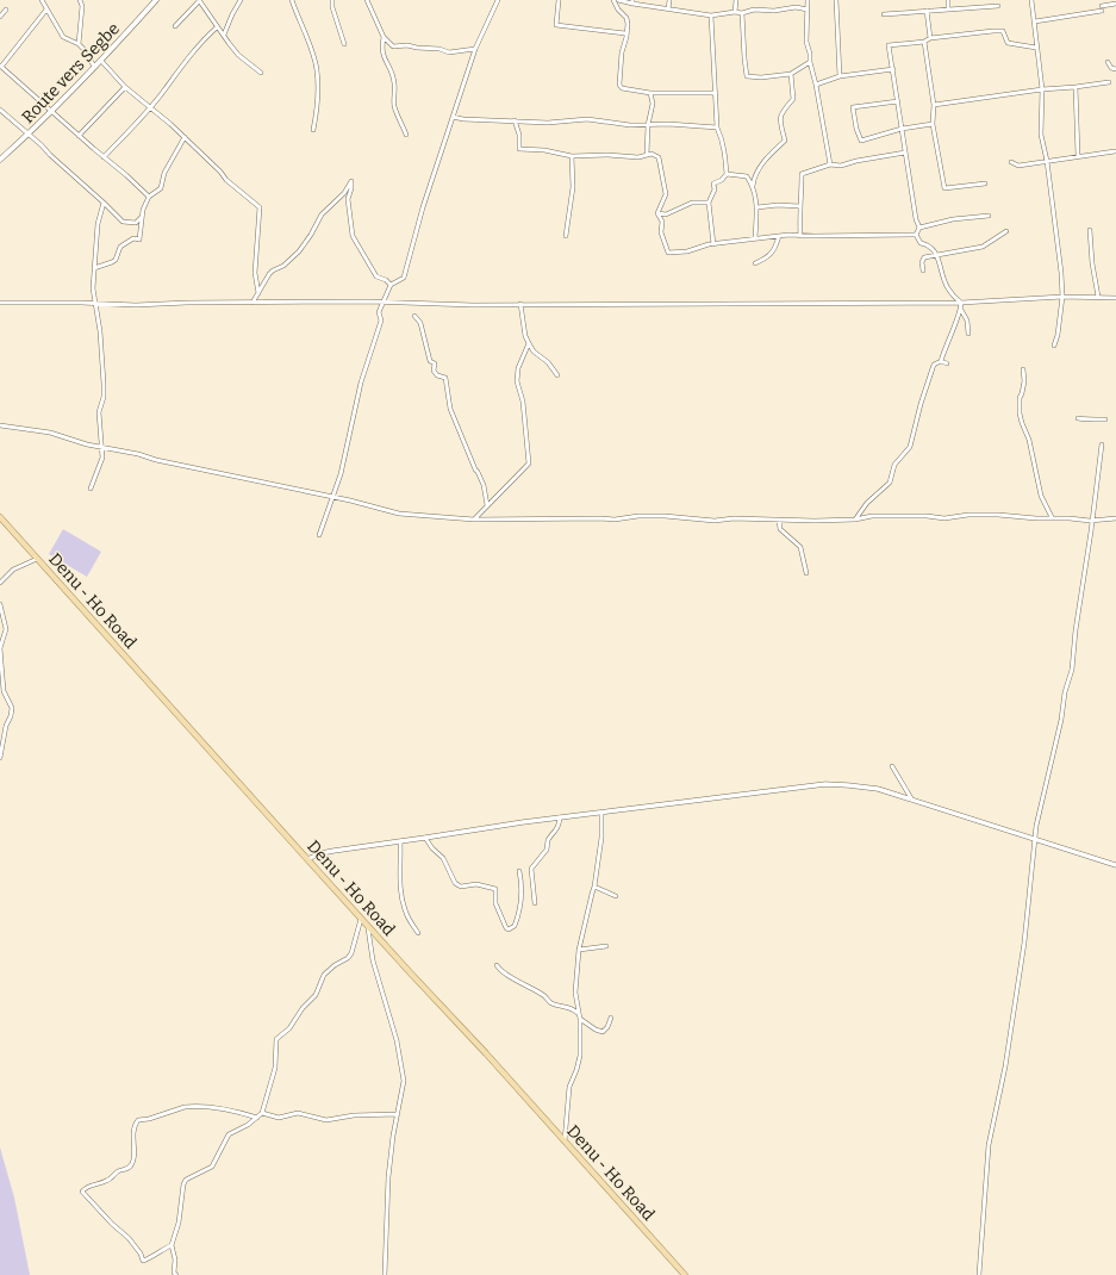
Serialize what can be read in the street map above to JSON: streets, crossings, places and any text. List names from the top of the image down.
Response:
{
  "streets": {
    "main road": ["Route vers Segbe", "Denu - Ho Road"]
  }
}
